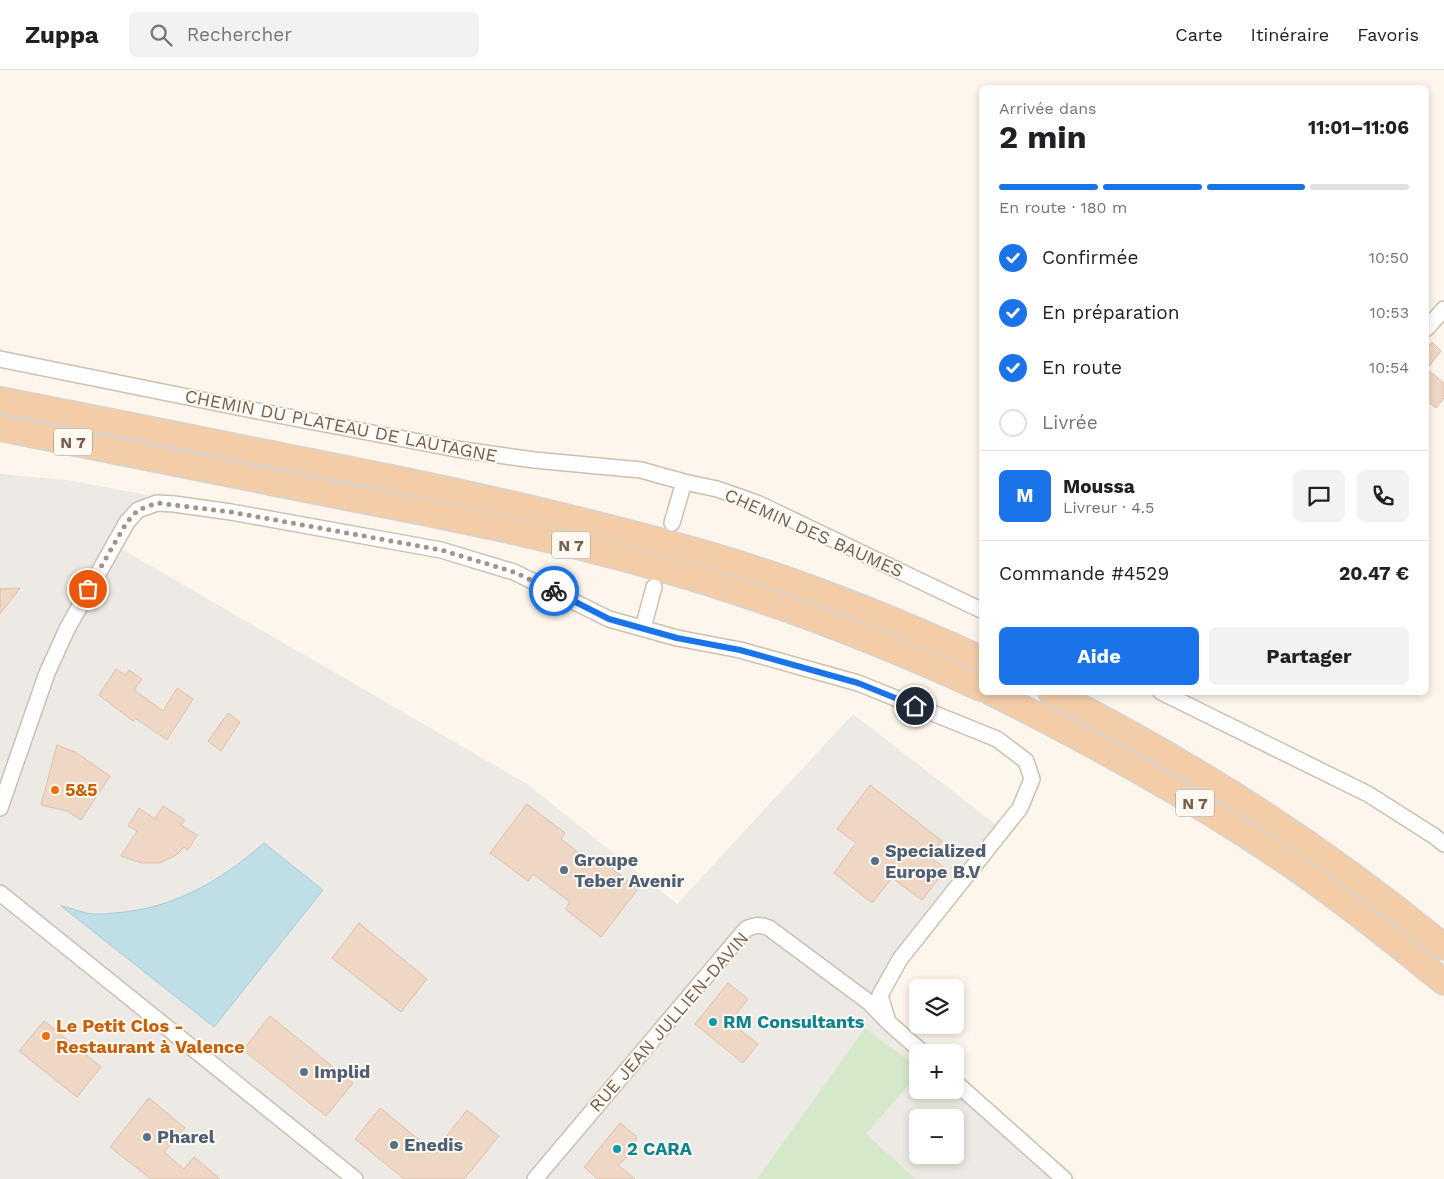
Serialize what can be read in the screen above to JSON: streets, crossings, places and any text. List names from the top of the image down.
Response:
{
  "streets": {
    "highway": ["N 7"],
    "street": ["CHEMIN DU PLATEAU DE LAUTAGNE", "CHEMIN DES BAUMES", "RUE JEAN JULLIEN-DAVIN"]
  },
  "crossings": [
    ["CHEMIN DU PLATEAU DE LAUTAGNE", "CHEMIN DES BAUMES"]
  ],
  "places": [
    "5&5",
    "Specialized Europe B.V",
    "Groupe Teber Avenir",
    "RM Consultants",
    "Le Petit Clos - Restaurant à Valence",
    "Implid",
    "Pharel",
    "Enedis",
    "2 CARA"
  ],
  "page": {
    "header": "Zuppa",
    "search": "Rechercher",
    "nav": ["Carte", "Itinéraire", "Favoris"],
    "heading": ["2 min", "Arrivée dans", "11:01–11:06"],
    "panel": [
      "Moussa",
      "Livreur · 4.5",
      "Commande #4529",
      "20.47 €"
    ],
    "bar": "En route · 180 m",
    "list": [
      ["Confirmée", "10:50"],
      ["En préparation", "10:53"],
      ["En route", "10:54"],
      "Livrée"
    ],
    "round": "M",
    "buttons": ["Aide", "Partager"],
    "map_buttons": ["+", "−"]
  }
}
